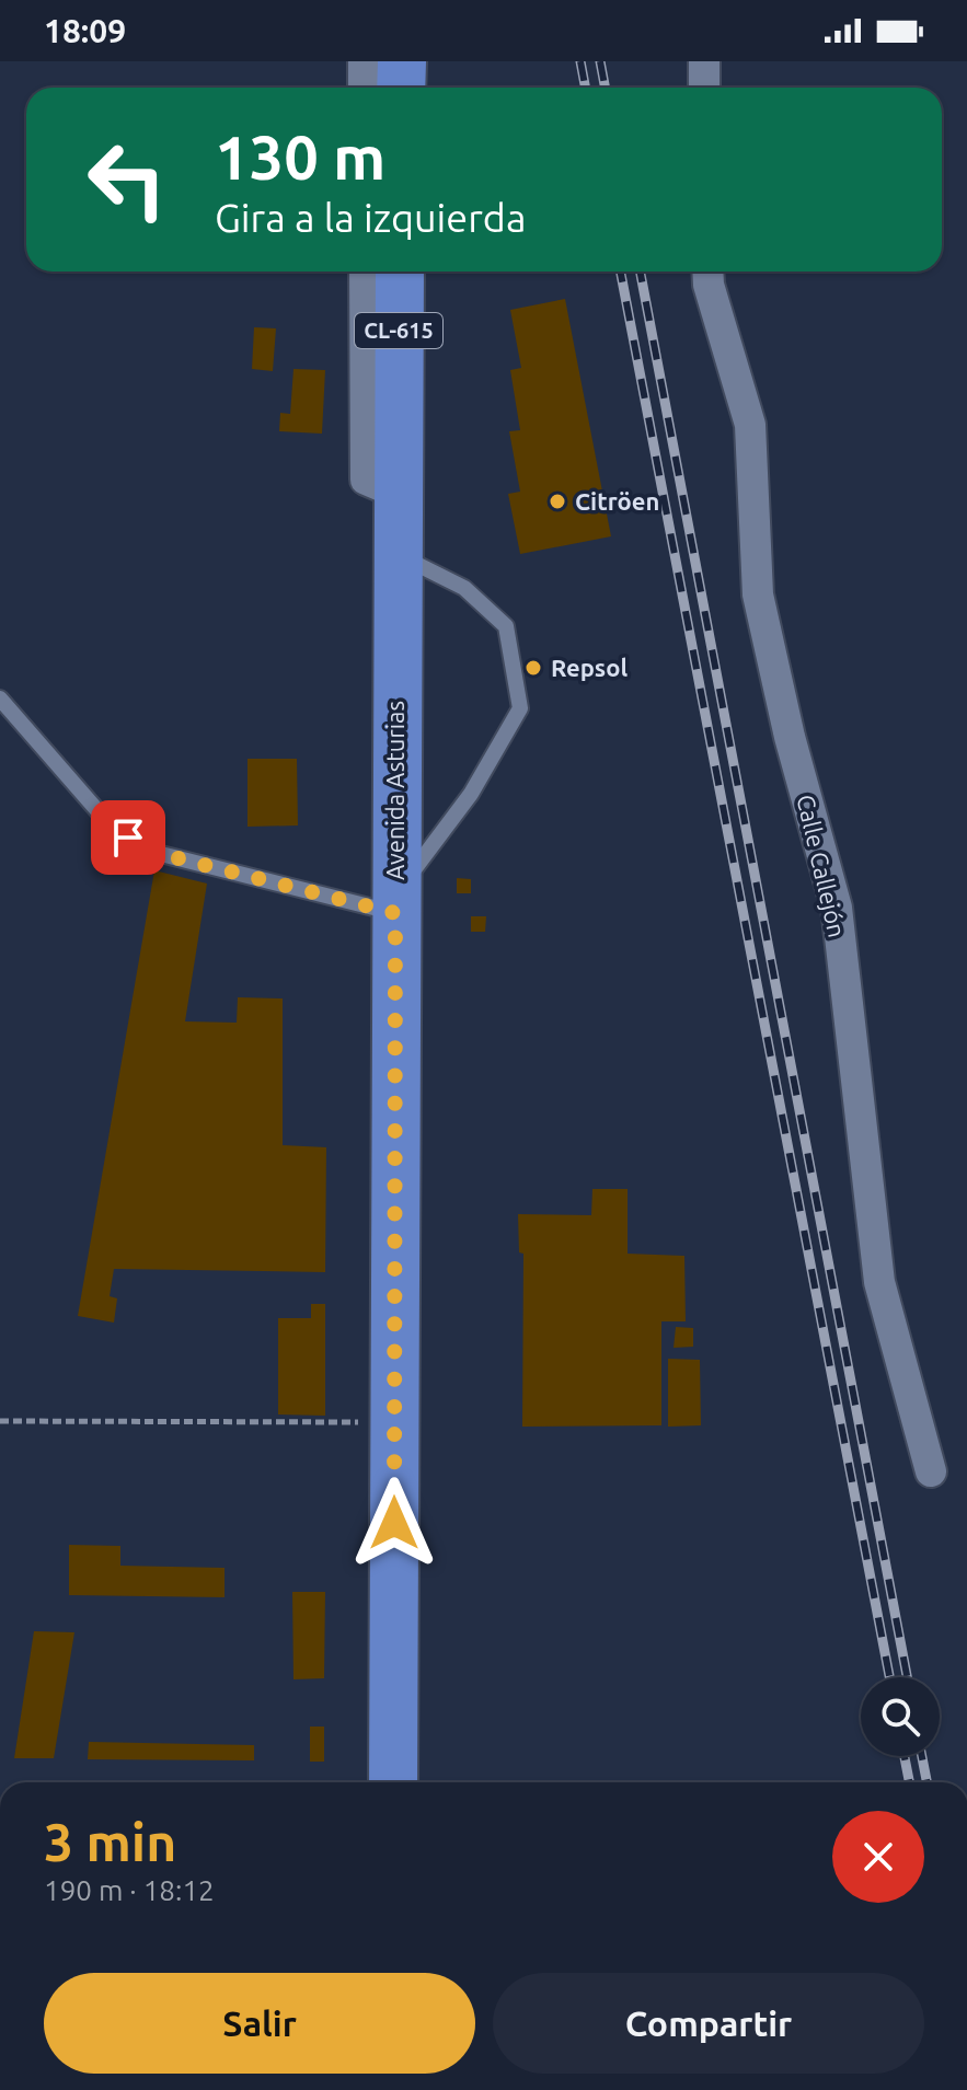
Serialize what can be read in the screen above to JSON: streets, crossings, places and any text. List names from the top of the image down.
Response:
{
  "streets": {
    "main road": ["CL-615", "Avenida Asturias"],
    "street": ["Calle Callejón"]
  },
  "places": ["Citröen", "Repsol"],
  "page": {
    "status": "18:09",
    "turn": ["130 m", "Gira a la izquierda"],
    "heading": ["3 min", "190 m · 18:12"],
    "buttons": ["Salir", "Compartir"]
  }
}
